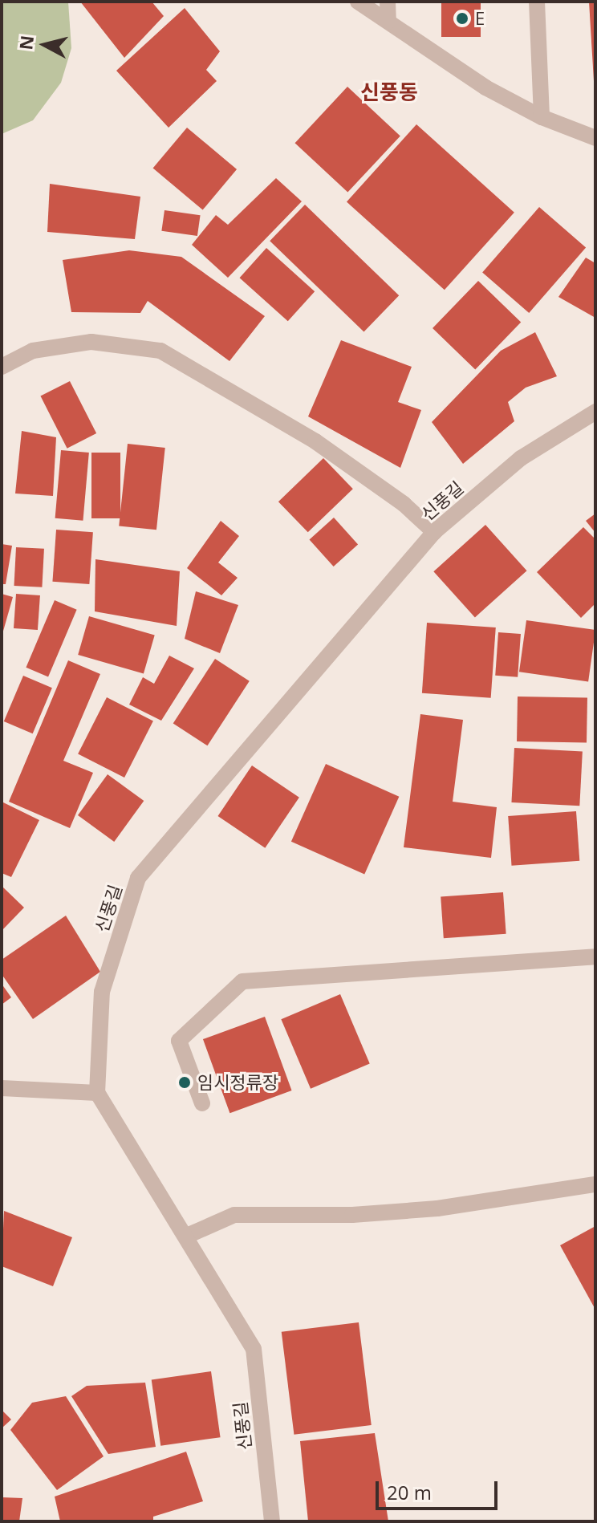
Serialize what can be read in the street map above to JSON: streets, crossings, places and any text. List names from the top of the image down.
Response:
{
  "streets": {
    "lane": ["신풍길"]
  },
  "districts": ["신풍동"],
  "places": ["E", "임시정류장"],
  "scale_bar": "20 m",
  "north": "left"
}
